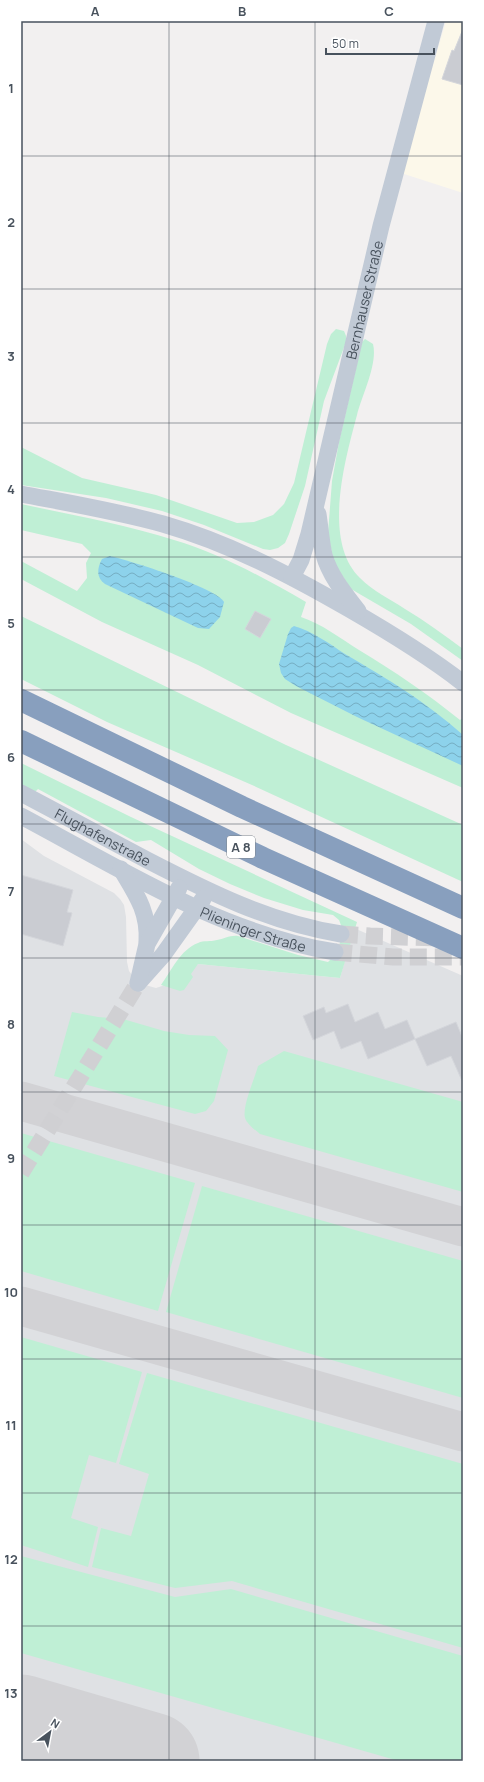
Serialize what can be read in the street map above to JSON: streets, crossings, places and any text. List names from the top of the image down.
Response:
{
  "streets": {
    "highway": ["A 8"],
    "main road": ["Bernhauser Straße", "Flughafenstraße", "Plieninger Straße"]
  },
  "crossings": [
    ["Flughafenstraße", "Plieninger Straße"]
  ],
  "scale_bar": "50 m",
  "north": "top right",
  "grid": {
    "columns": ["A", "B", "C"],
    "rows": [
      "1",
      "2",
      "3",
      "4",
      "5",
      "6",
      "7",
      "8",
      "9",
      "10",
      "11",
      "12",
      "13"
    ]
  }
}
